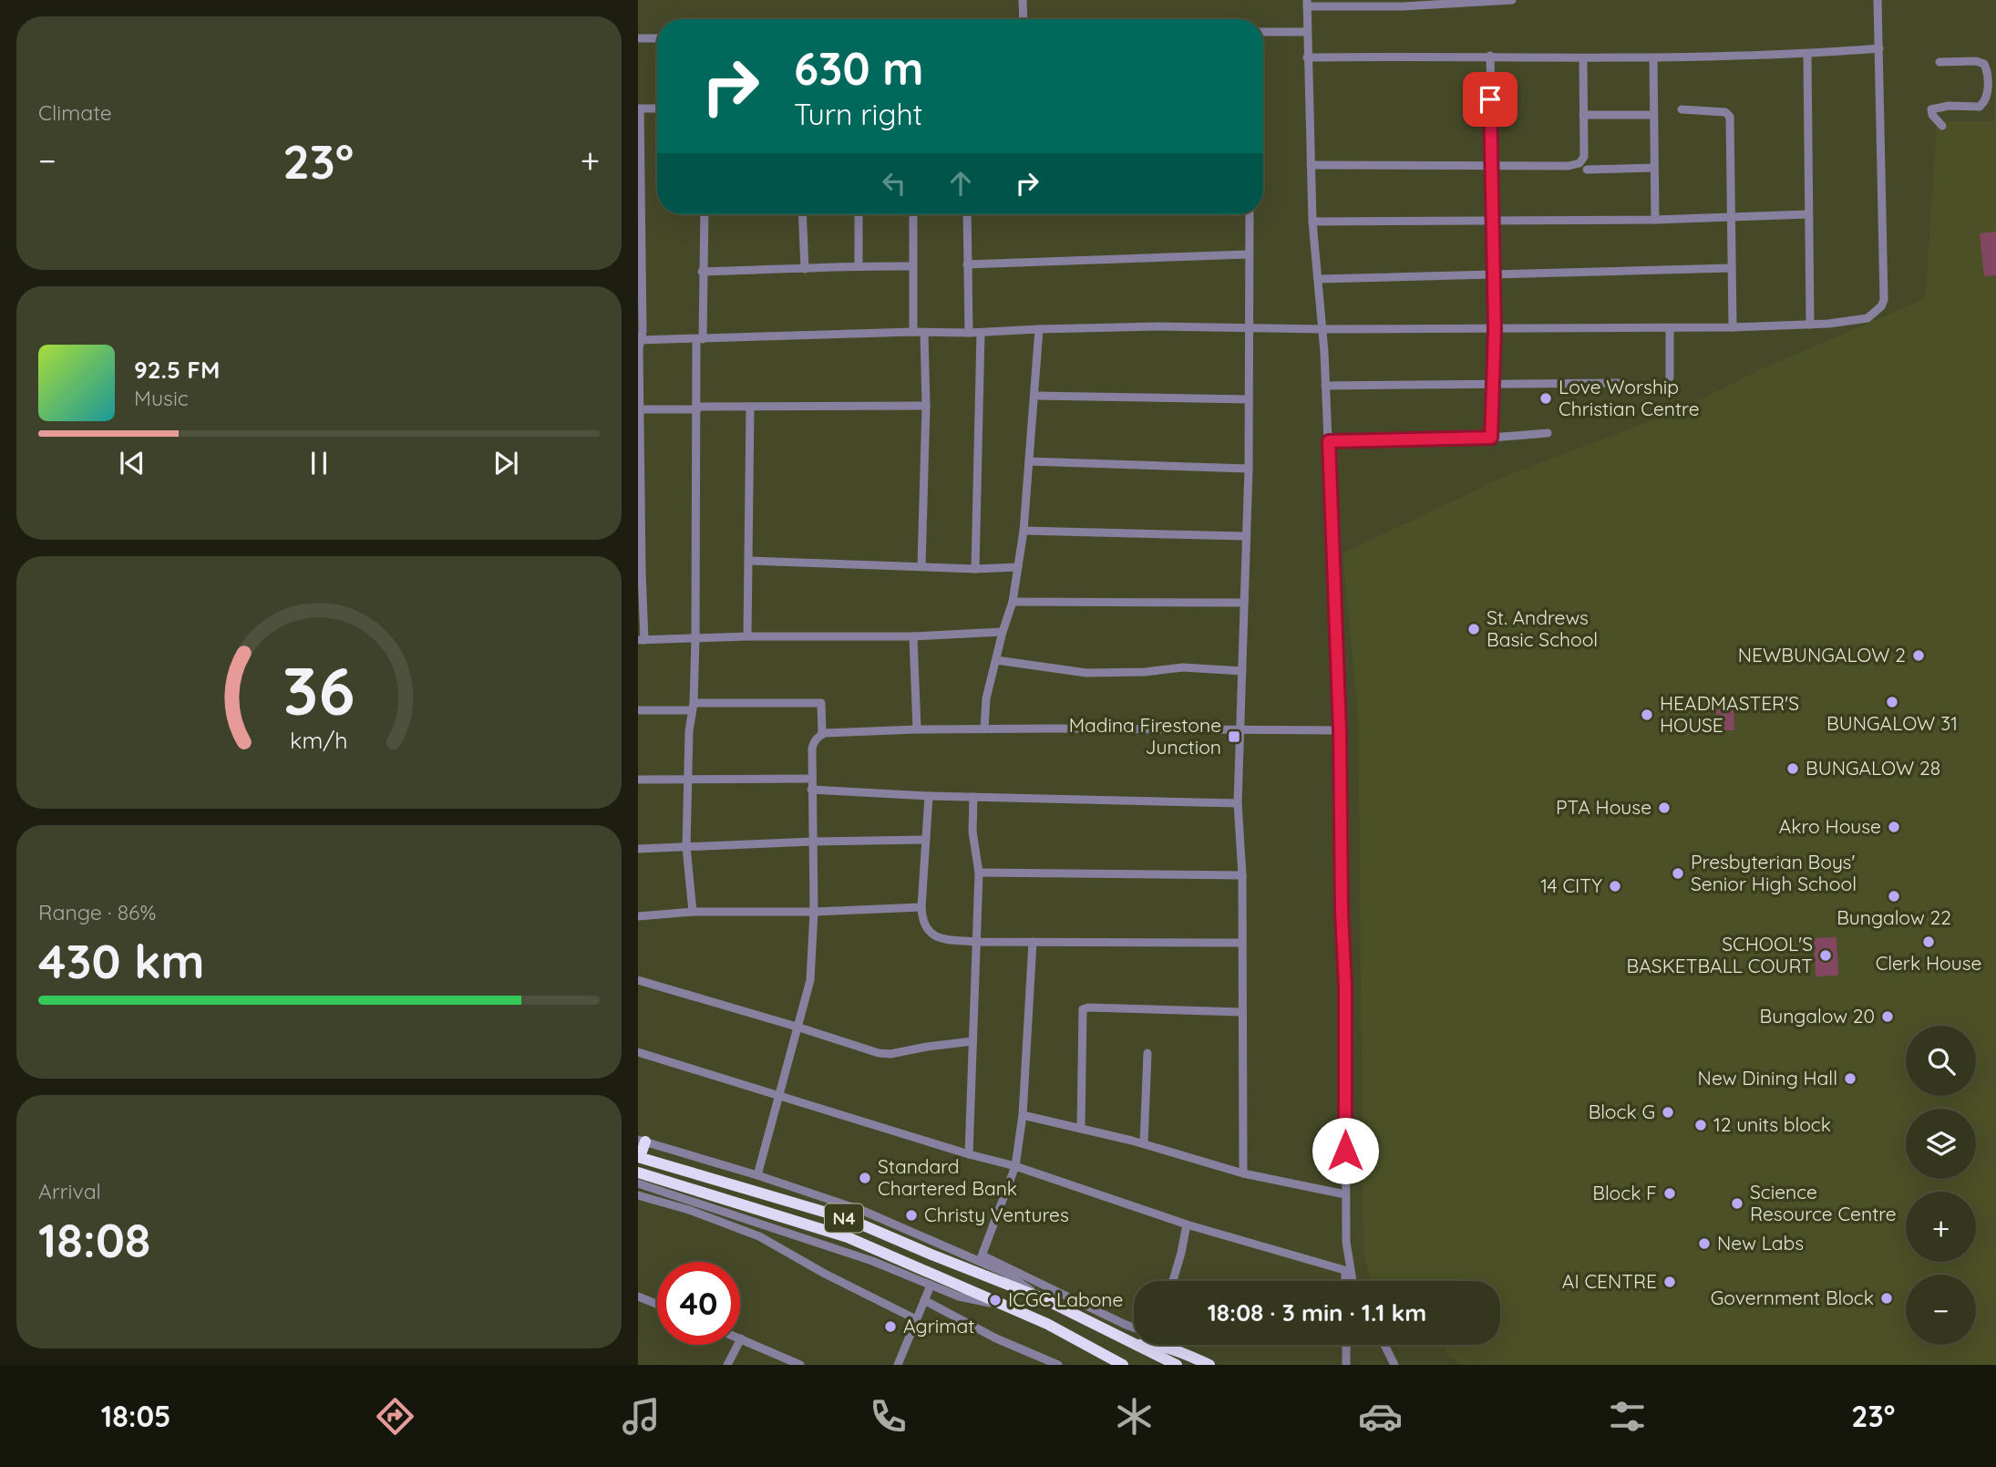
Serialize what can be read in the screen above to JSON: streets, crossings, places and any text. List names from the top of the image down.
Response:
{
  "streets": {
    "highway": ["N4"]
  },
  "places": {
    "other": [
      "Love Worship Christian Centre",
      "St. Andrews Basic School",
      "NEWBUNGALOW 2",
      "BUNGALOW 31",
      "HEADMASTER'S HOUSE",
      "BUNGALOW 28",
      "PTA House",
      "Akro House",
      "Presbyterian Boys' Senior High School",
      "14 CITY",
      "Bungalow 22",
      "Clerk House",
      "SCHOOL'S BASKETBALL COURT",
      "Bungalow 20",
      "New Dining Hall",
      "Block G",
      "12 units block",
      "Standard Chartered Bank",
      "Block F",
      "Science Resource Centre",
      "Christy Ventures",
      "New Labs",
      "AI CENTRE",
      "Government Block",
      "ICGC Labone",
      "Agrimat"
    ],
    "transit": ["Madina Firestone Junction"]
  },
  "page": {
    "tile": [
      "Climate",
      ["Range · 86%", "430 km"],
      ["Arrival", "18:08"]
    ],
    "turn": ["630 m", "Turn right"],
    "heat": ["−", "23°", "+"],
    "song": ["92.5 FM", "Music"],
    "map_buttons": ["+", "−"],
    "limit": "40",
    "trip": "18:08 · 3 min · 1.1 km",
    "tabs": ["18:05", "23°"],
    "gauge": ["36", "km/h"]
  }
}
